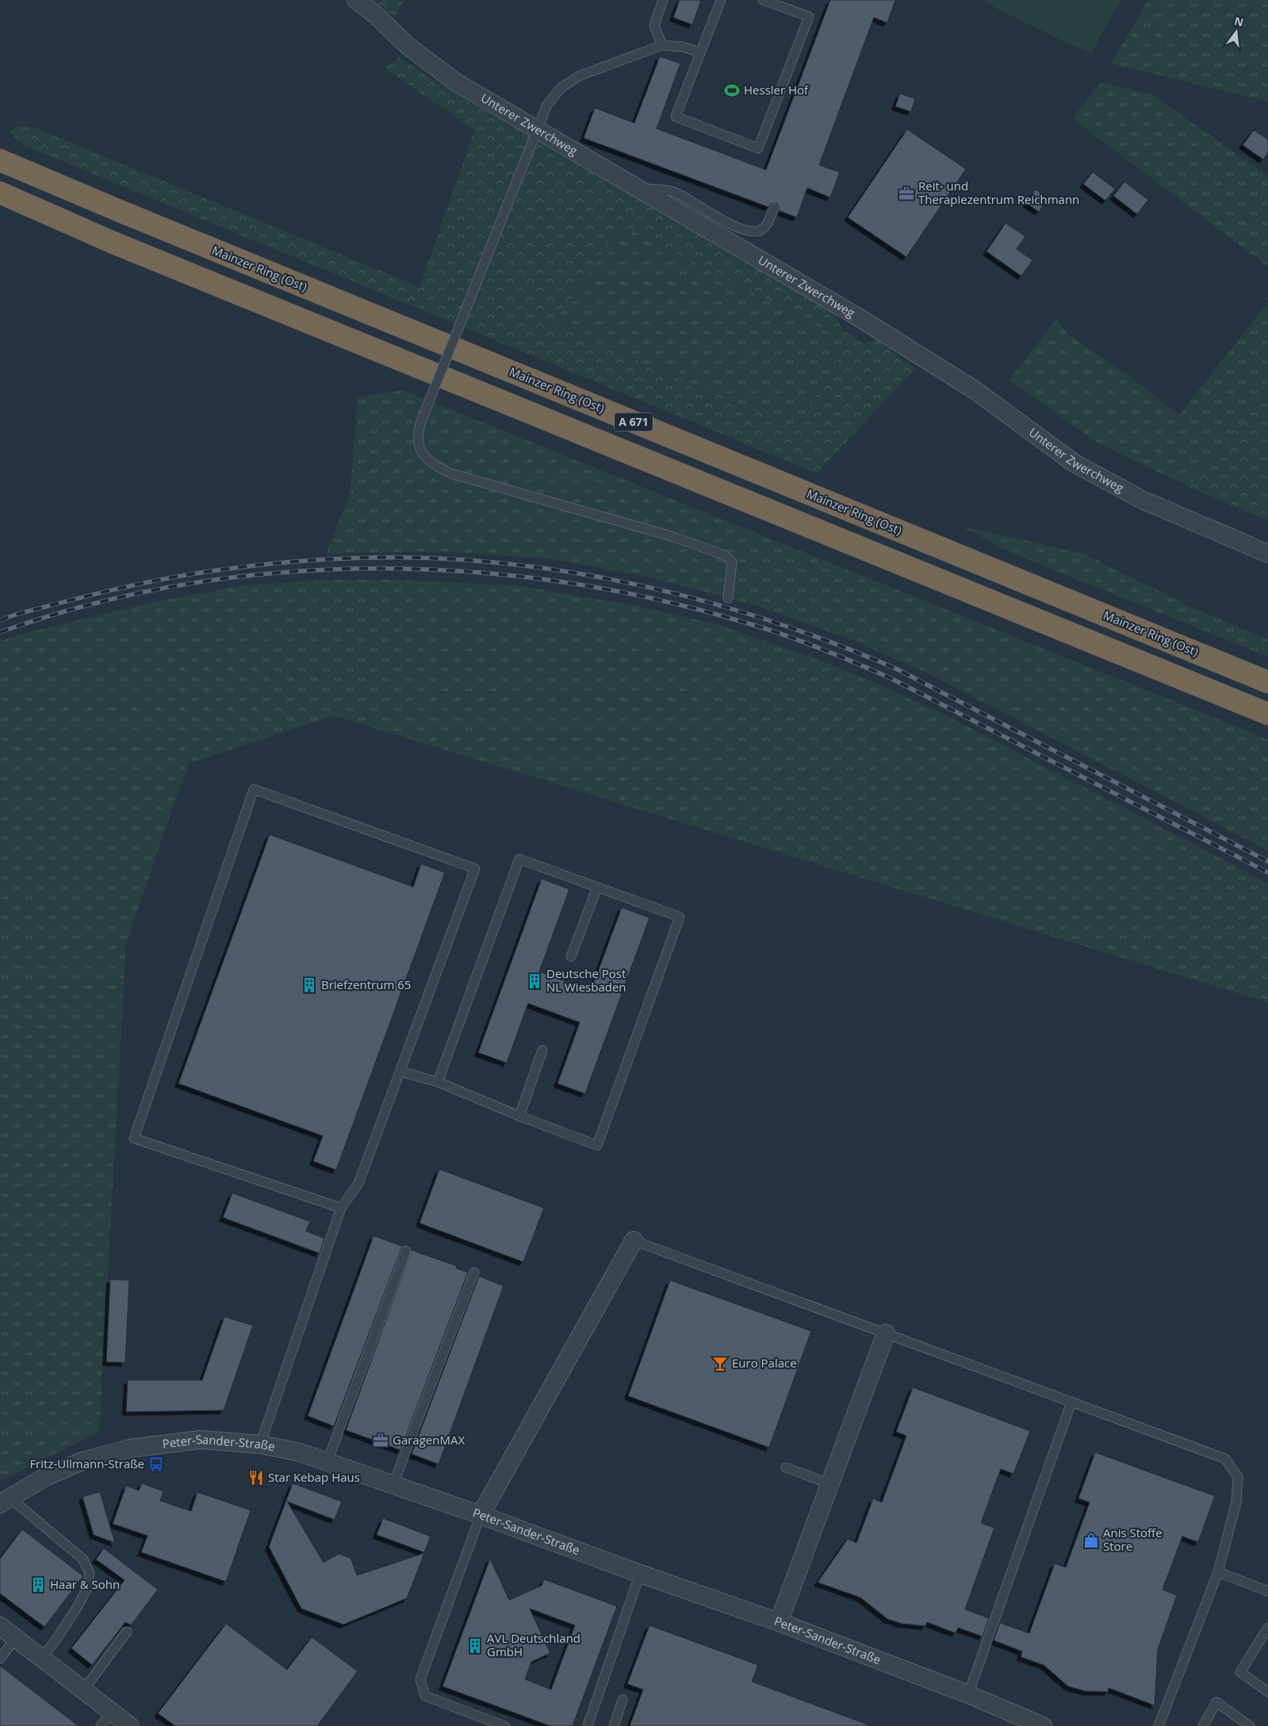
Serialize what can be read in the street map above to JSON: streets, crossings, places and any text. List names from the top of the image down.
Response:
{
  "streets": {
    "highway": ["Mainzer Ring (Ost)", "A 671"],
    "street": ["Unterer Zwerchweg", "Peter-Sander-Straße"]
  },
  "places": {
    "sports": ["Hessler Hof"],
    "office": ["Reit- und Therapiezentrum Reichmann", "GaragenMAX"],
    "building": [
      "Deutsche Post NL Wiesbaden",
      "Briefzentrum 65",
      "Haar & Sohn",
      "AVL Deutschland GmbH"
    ],
    "bar": ["Euro Palace"],
    "bus stop": ["Fritz-Ullmann-Straße"],
    "restaurant": ["Star Kebap Haus"],
    "shop": ["Anis Stoffe Store"]
  },
  "north": "top"
}
